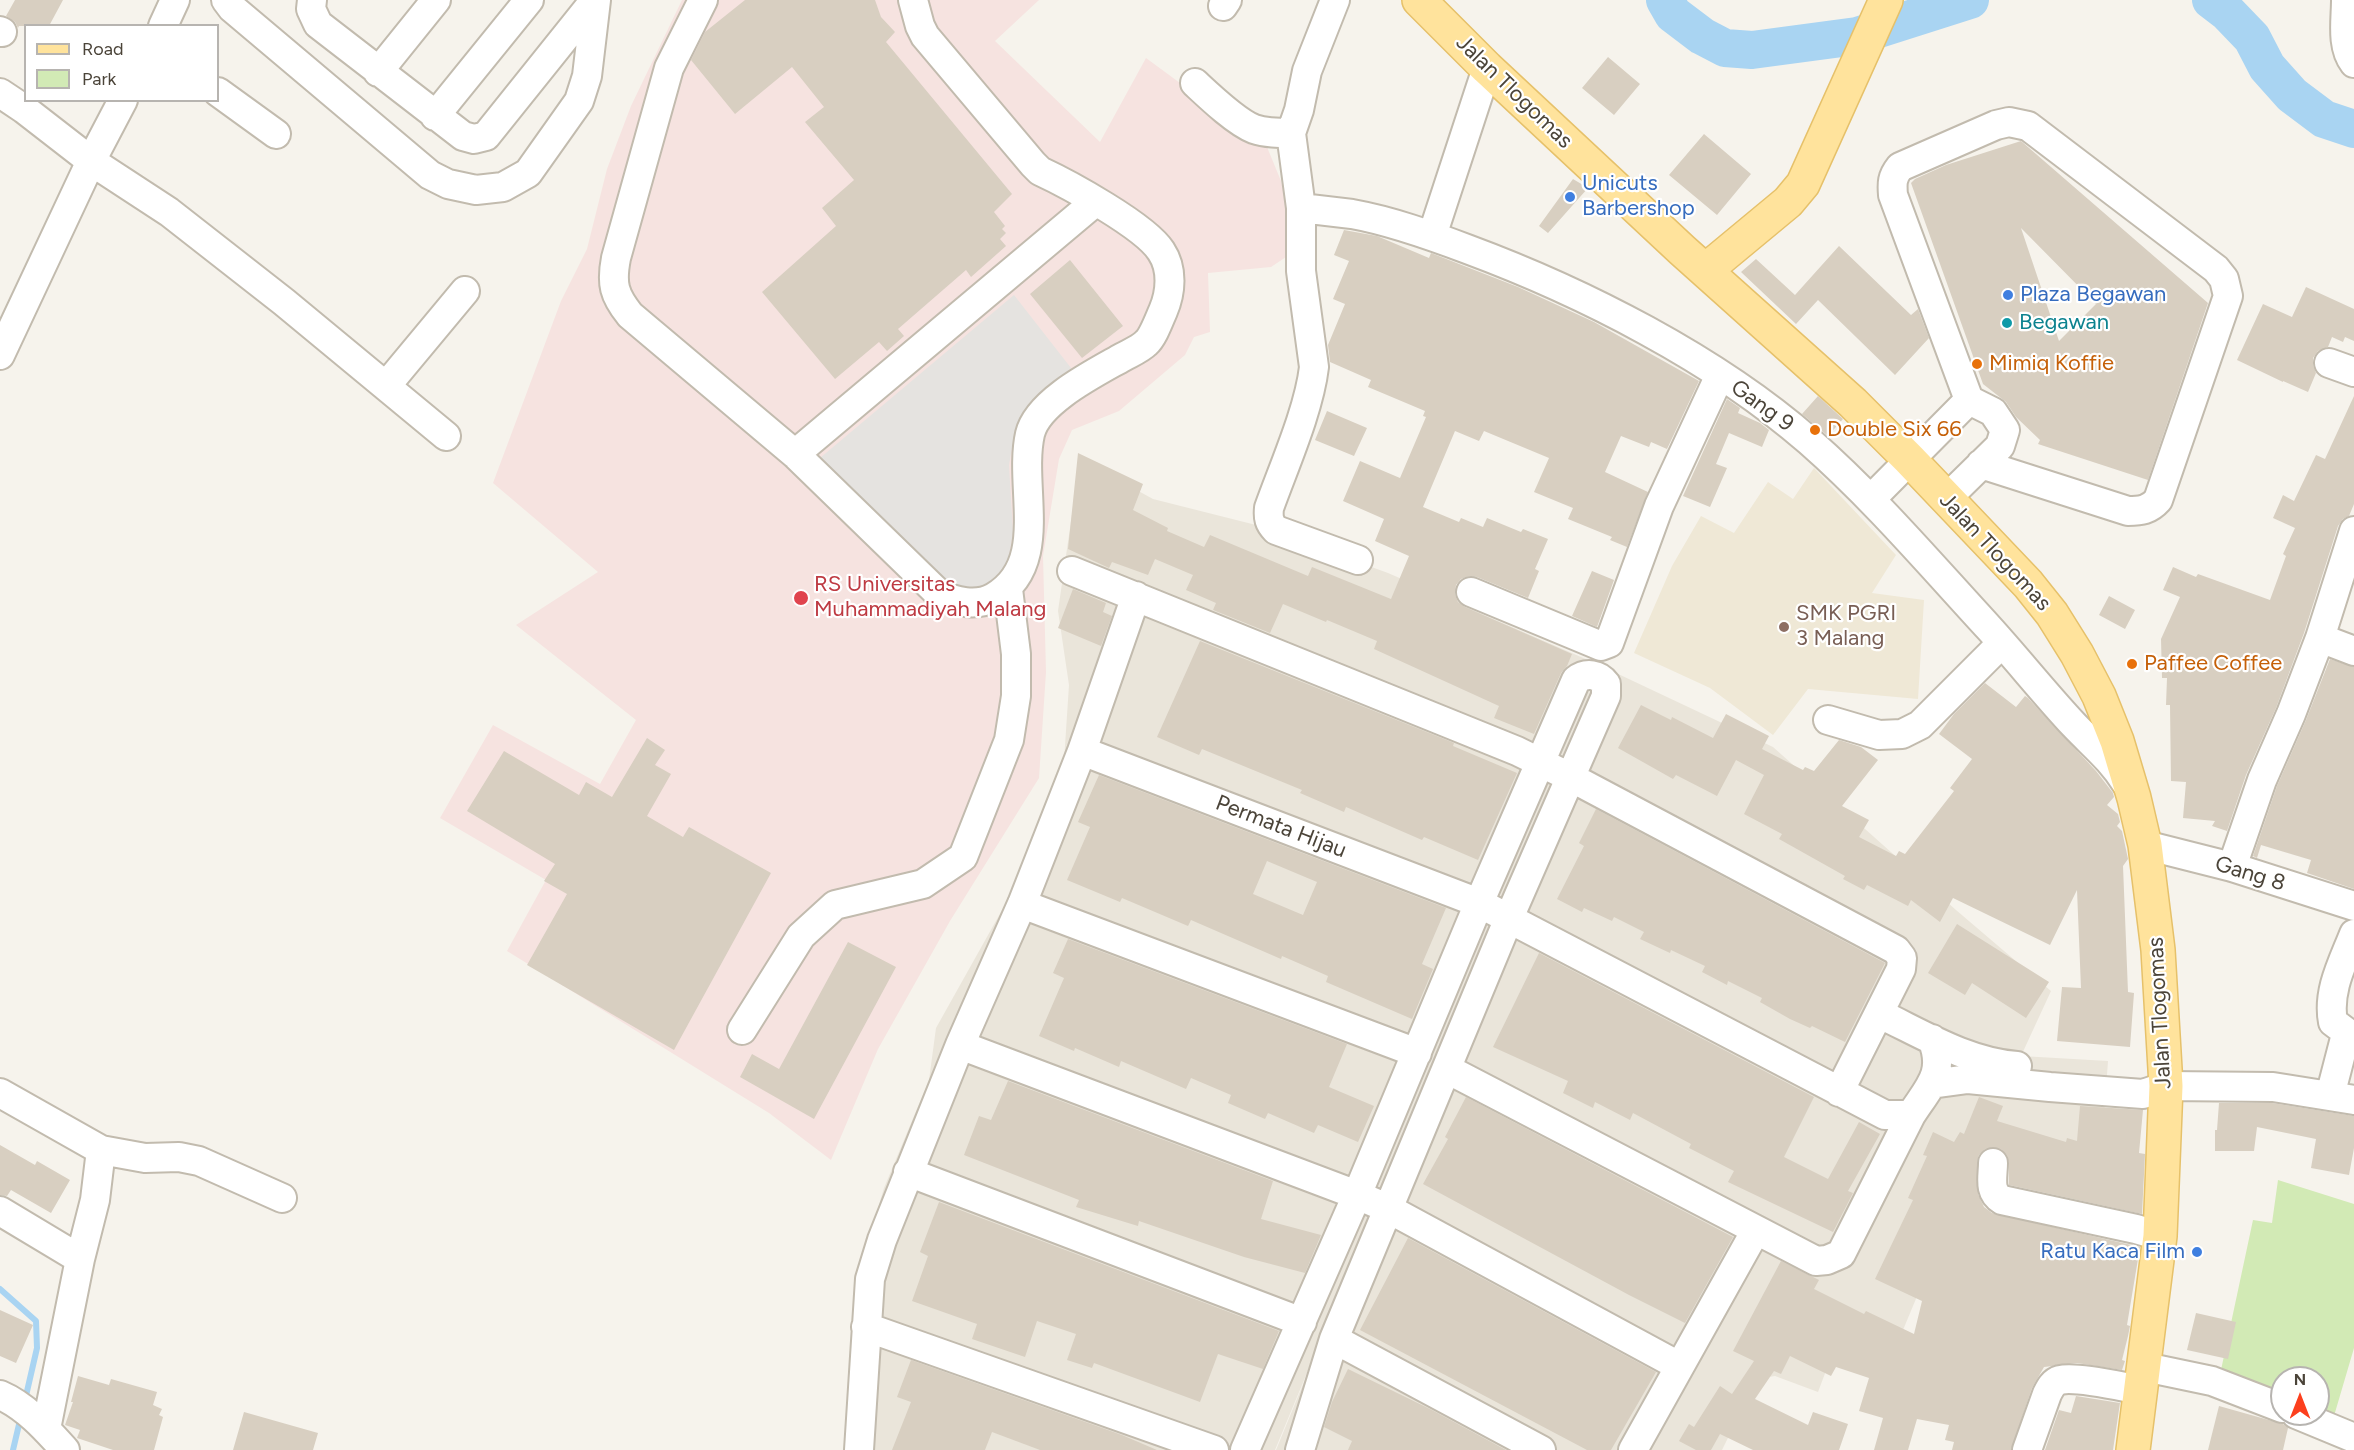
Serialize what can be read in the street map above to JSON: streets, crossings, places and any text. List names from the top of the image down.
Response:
{
  "streets": {
    "main road": ["Jalan Tlogomas"],
    "street": ["Gang 9", "Permata Hijau", "Gang 8"]
  },
  "crossings": [
    ["Jalan Tlogomas", "Gang 9"],
    ["Jalan Tlogomas", "Gang 8"]
  ],
  "places": [
    "Unicuts Barbershop",
    "Plaza Begawan",
    "Begawan",
    "Mimiq Koffie",
    "Double Six 66",
    "RS Universitas Muhammadiyah Malang",
    "SMK PGRI 3 Malang",
    "Paffee Coffee",
    "Ratu Kaca Film"
  ],
  "legend": ["Road", "Park"],
  "north": "top"
}
